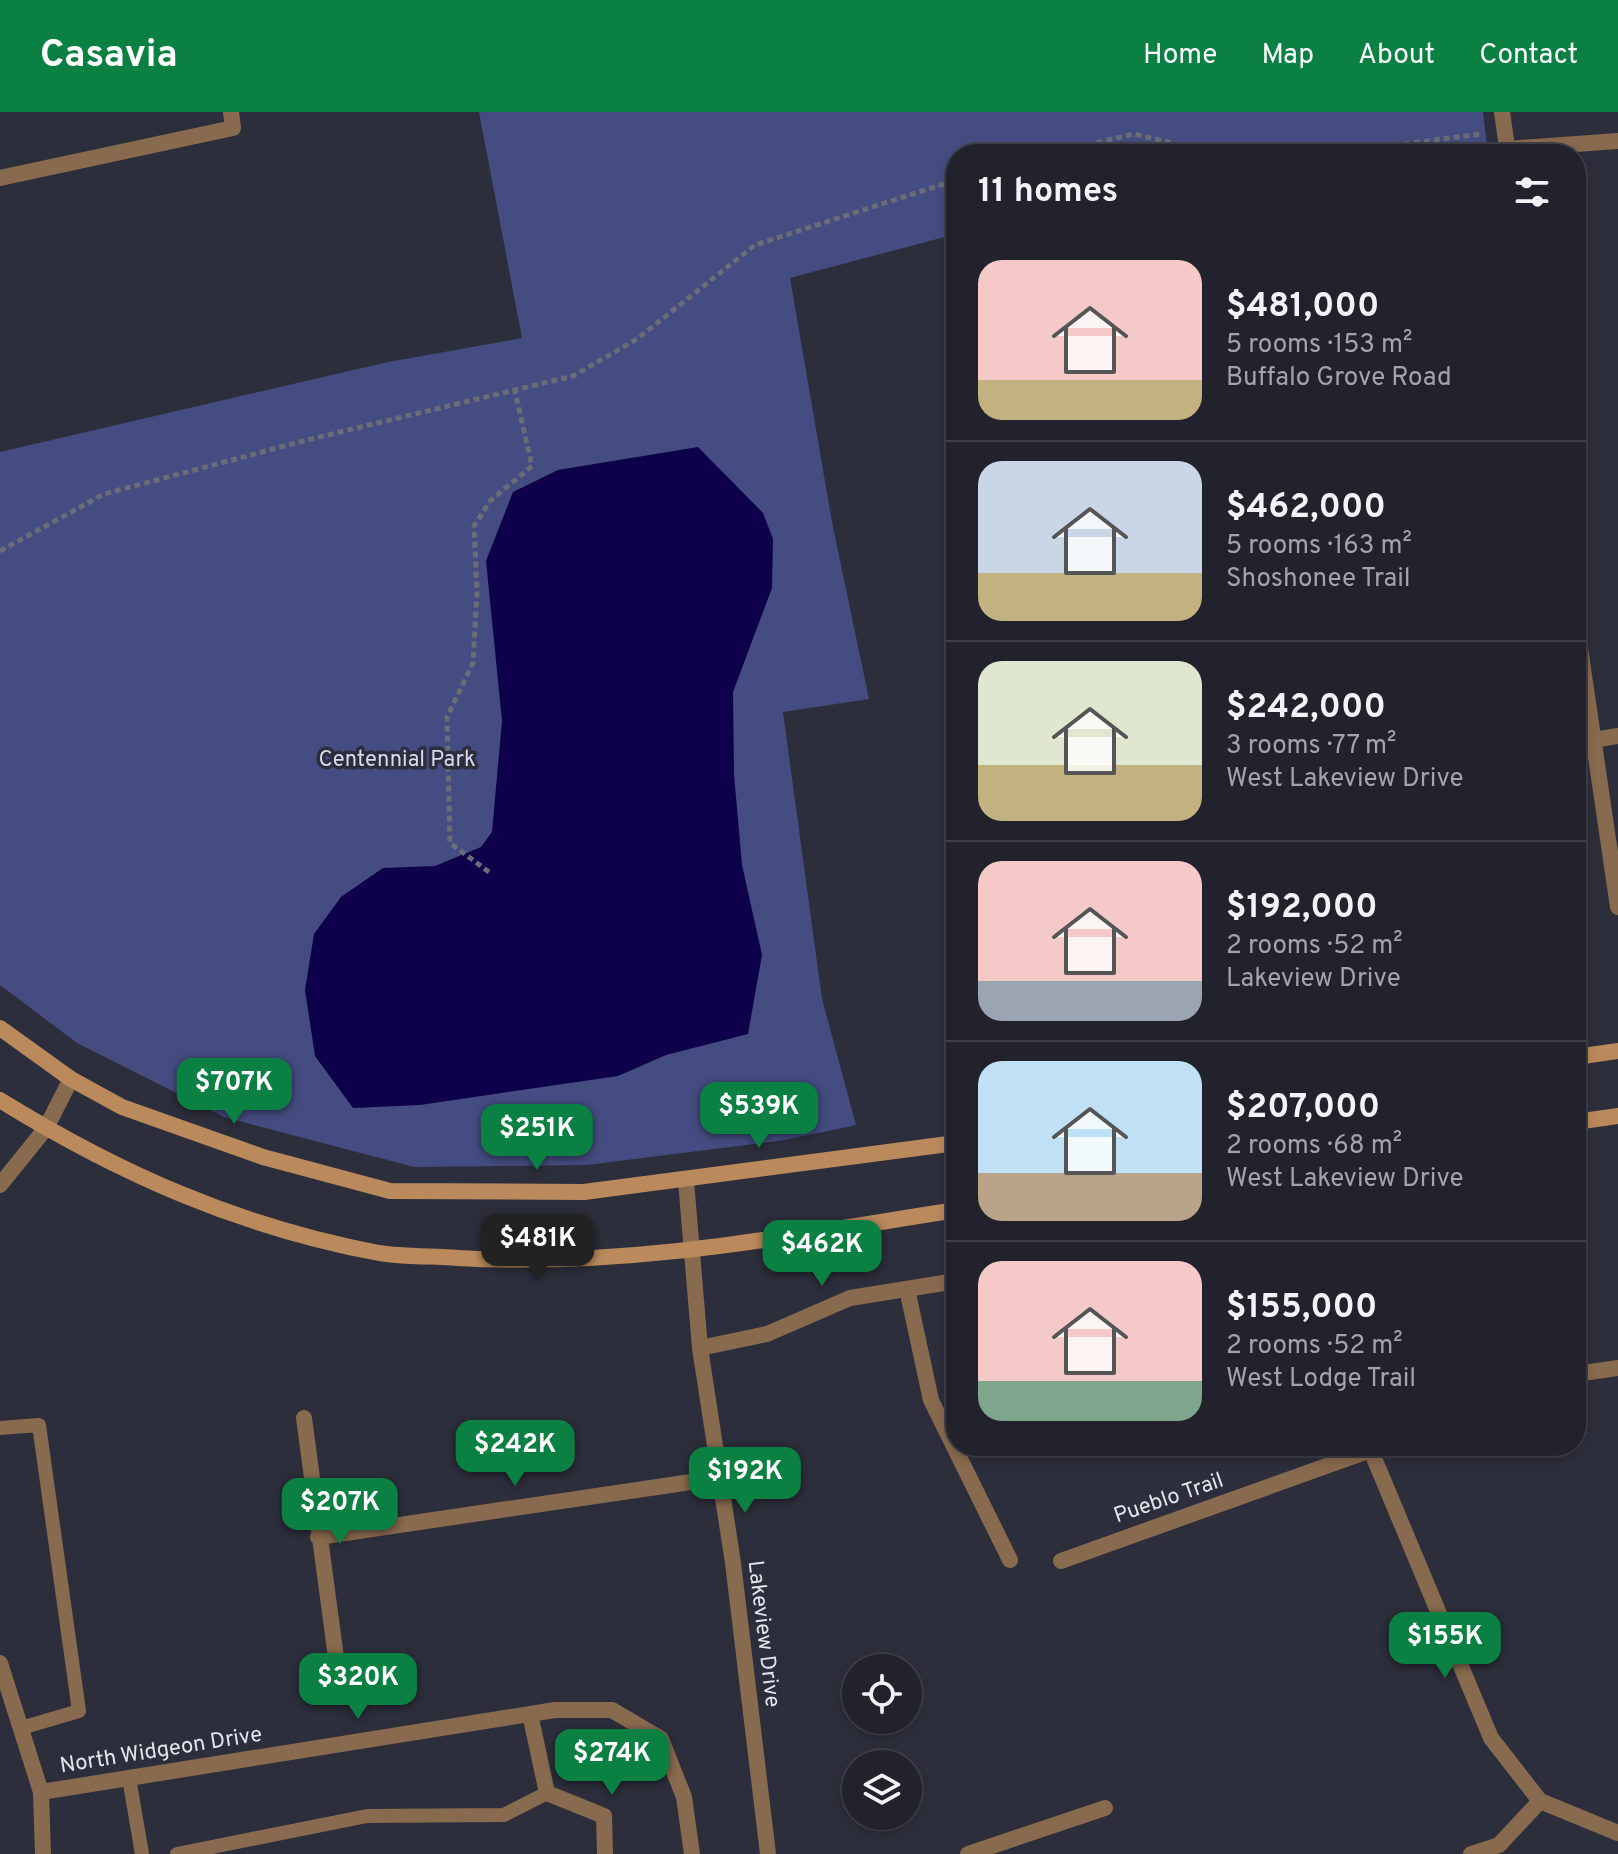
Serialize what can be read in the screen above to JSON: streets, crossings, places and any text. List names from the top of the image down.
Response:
{
  "streets": {
    "street": ["Pueblo Trail", "Lakeview Drive", "North Widgeon Drive"]
  },
  "parks": ["Centennial Park"],
  "page": {
    "header": "Casavia",
    "nav": [
      "Home",
      "Map",
      "About",
      "Contact"
    ],
    "heading": "11 homes",
    "list": [
      {
        "name": "$481,000",
        "note": "5 rooms · 153 m² · Buffalo Grove Road"
      },
      {
        "name": "$462,000",
        "note": "5 rooms · 163 m² · Shoshonee Trail"
      },
      {
        "name": "$242,000",
        "note": "3 rooms · 77 m² · West Lakeview Drive"
      },
      {
        "name": "$192,000",
        "note": "2 rooms · 52 m² · Lakeview Drive"
      },
      {
        "name": "$207,000",
        "note": "2 rooms · 68 m² · West Lakeview Drive"
      },
      {
        "name": "$155,000",
        "note": "2 rooms · 52 m² · West Lodge Trail"
      }
    ],
    "price": [
      "$707K",
      "$539K",
      "$251K",
      "$481K",
      "$462K",
      "$242K",
      "$192K",
      "$207K",
      "$155K",
      "$320K",
      "$274K"
    ]
  }
}
